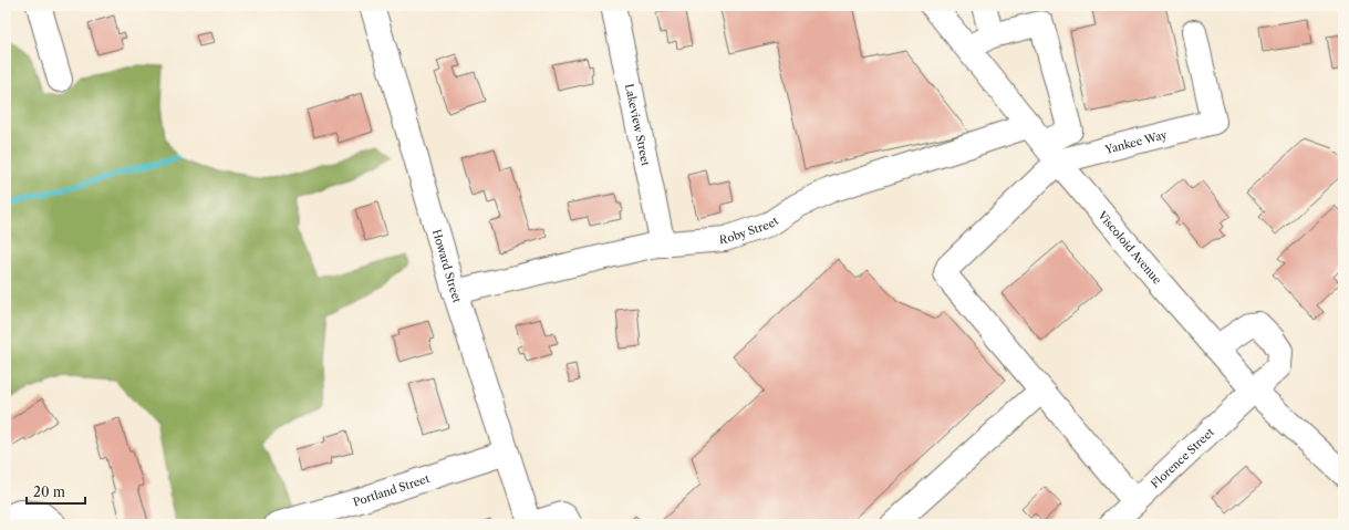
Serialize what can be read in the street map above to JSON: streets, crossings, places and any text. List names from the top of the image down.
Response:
{
  "streets": {
    "street": [
      "Lakeview Street",
      "Yankee Way",
      "Roby Street",
      "Viscoloid Avenue",
      "Howard Street",
      "Florence Street",
      "Portland Street"
    ]
  },
  "crossings": [
    ["Lakeview Street", "Roby Street"],
    ["Yankee Way", "Roby Street"],
    ["Yankee Way", "Viscoloid Avenue"],
    ["Roby Street", "Viscoloid Avenue"],
    ["Roby Street", "Howard Street"],
    ["Viscoloid Avenue", "Florence Street"],
    ["Howard Street", "Portland Street"]
  ],
  "scale_bar": "20 m"
}
